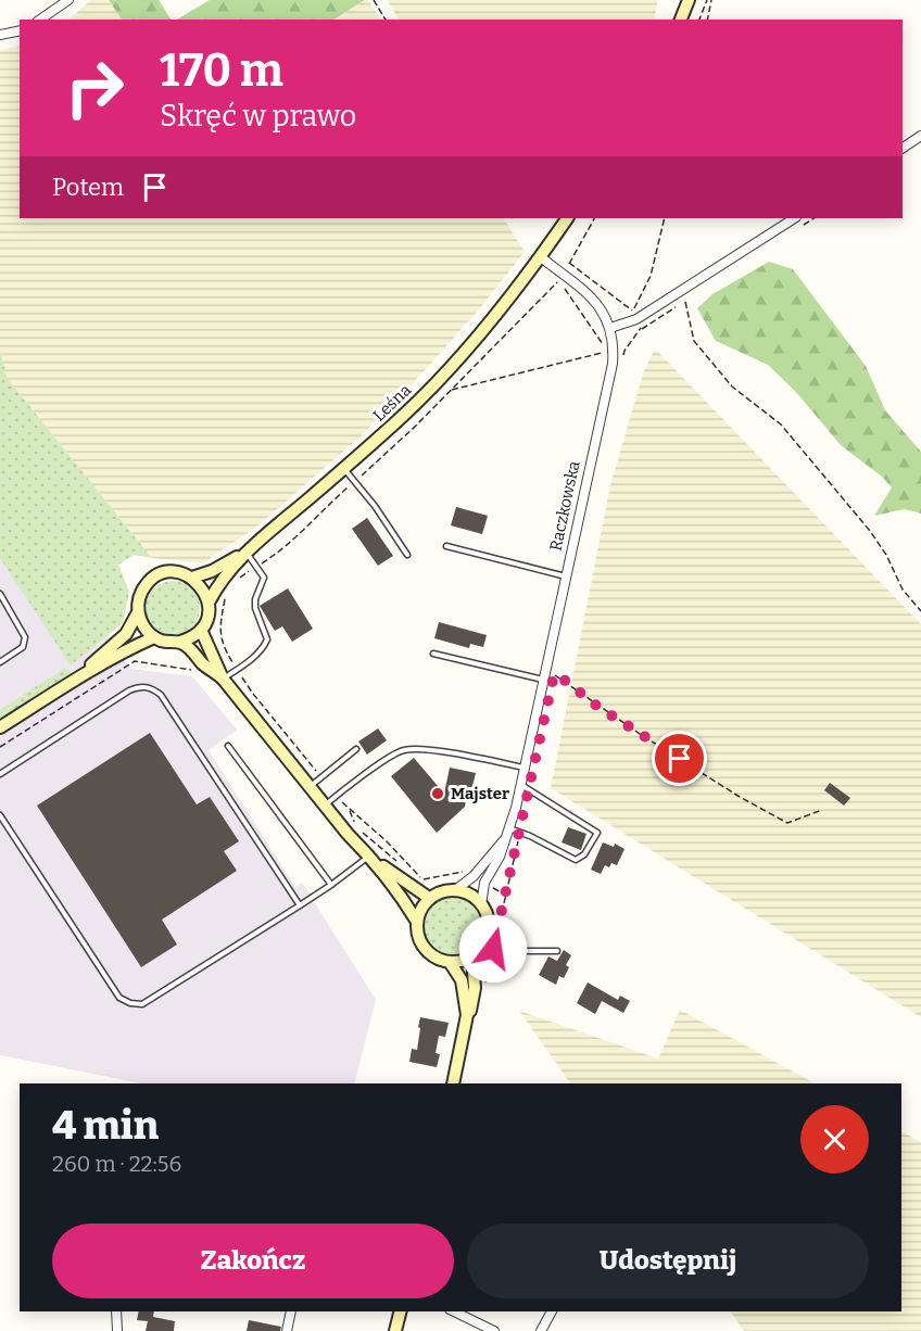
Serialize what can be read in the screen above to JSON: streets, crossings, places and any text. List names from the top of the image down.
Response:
{
  "streets": {
    "main road": ["Leśna"],
    "street": ["Raczkowska"]
  },
  "crossings": [
    ["Leśna", "Raczkowska"]
  ],
  "places": ["Majster"],
  "page": {
    "turn": ["170 m", "Skręć w prawo"],
    "then": "Potem",
    "heading": ["4 min", "260 m · 22:56"],
    "buttons": ["Zakończ", "Udostępnij"]
  }
}
